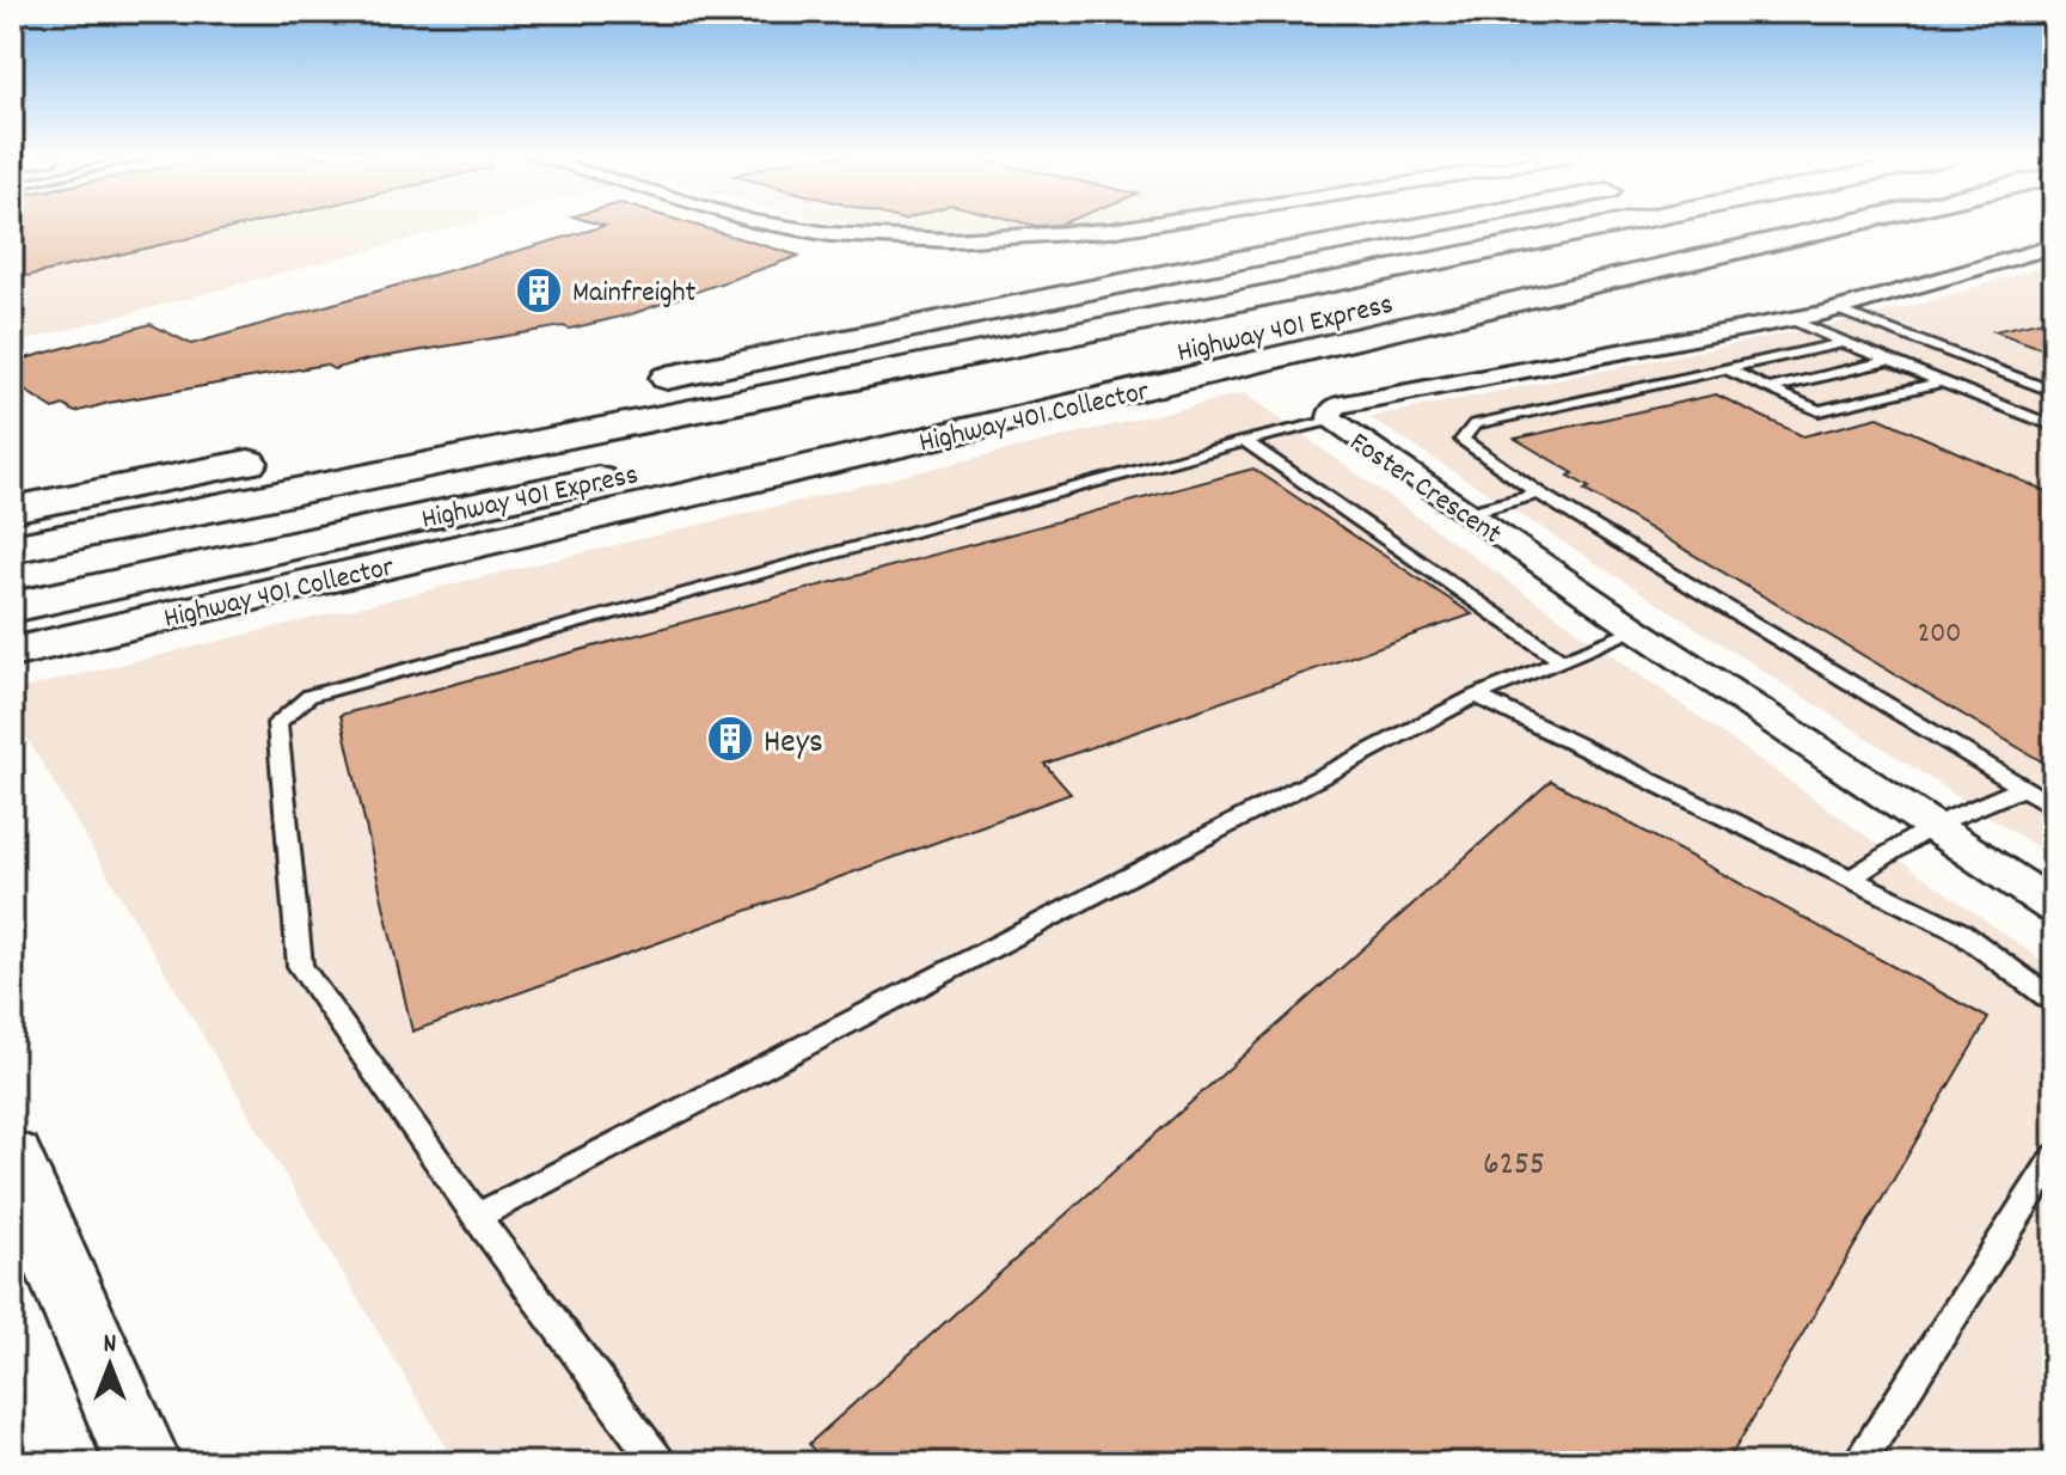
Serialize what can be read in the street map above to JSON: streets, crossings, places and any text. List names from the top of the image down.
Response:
{
  "streets": {
    "main road": ["Highway 401 Express", "Highway 401 Collector"],
    "street": ["Foster Crescent"]
  },
  "places": {
    "building": ["Mainfreight", "Heys"]
  },
  "house_numbers": ["200", "6255"],
  "north": "top"
}
